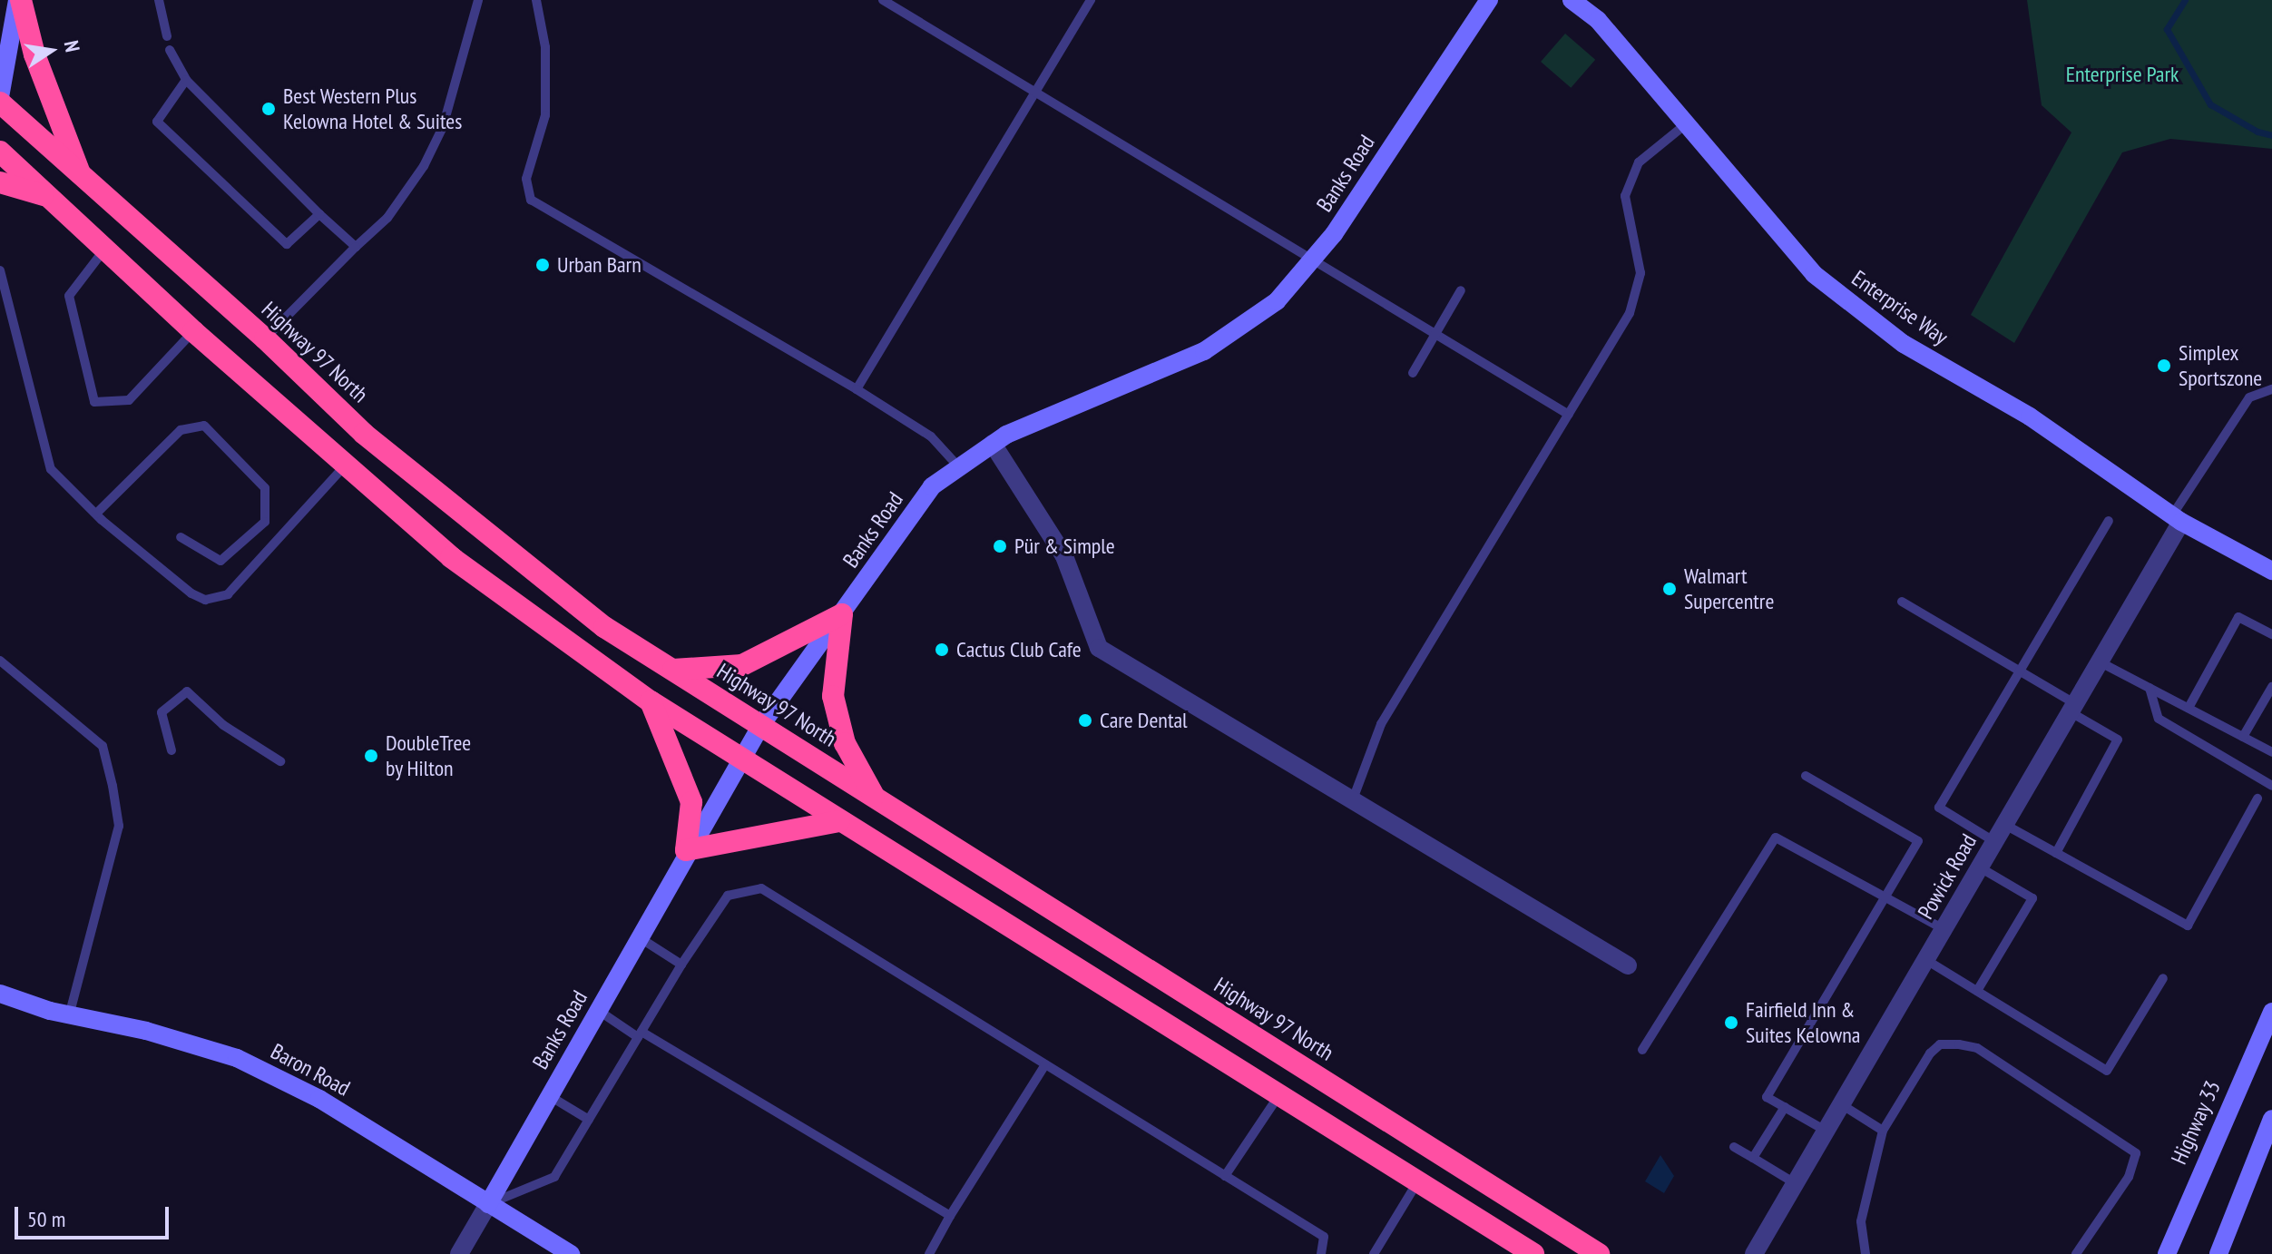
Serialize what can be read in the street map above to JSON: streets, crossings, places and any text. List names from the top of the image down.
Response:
{
  "streets": {
    "highway": ["Highway 97 North"],
    "street": [
      "Banks Road",
      "Enterprise Way",
      "Powick Road",
      "Baron Road",
      "Highway 33"
    ]
  },
  "crossings": [
    ["Banks Road", "Highway 97 North"],
    ["Banks Road", "Baron Road"],
    ["Enterprise Way", "Powick Road"]
  ],
  "parks": ["Enterprise Park"],
  "places": [
    "Best Western Plus Kelowna Hotel & Suites",
    "Urban Barn",
    "Simplex Sportszone",
    "Pür & Simple",
    "Walmart Supercentre",
    "Cactus Club Cafe",
    "Care Dental",
    "DoubleTree by Hilton",
    "Fairfield Inn & Suites Kelowna"
  ],
  "scale_bar": "50 m",
  "north": "right"
}
